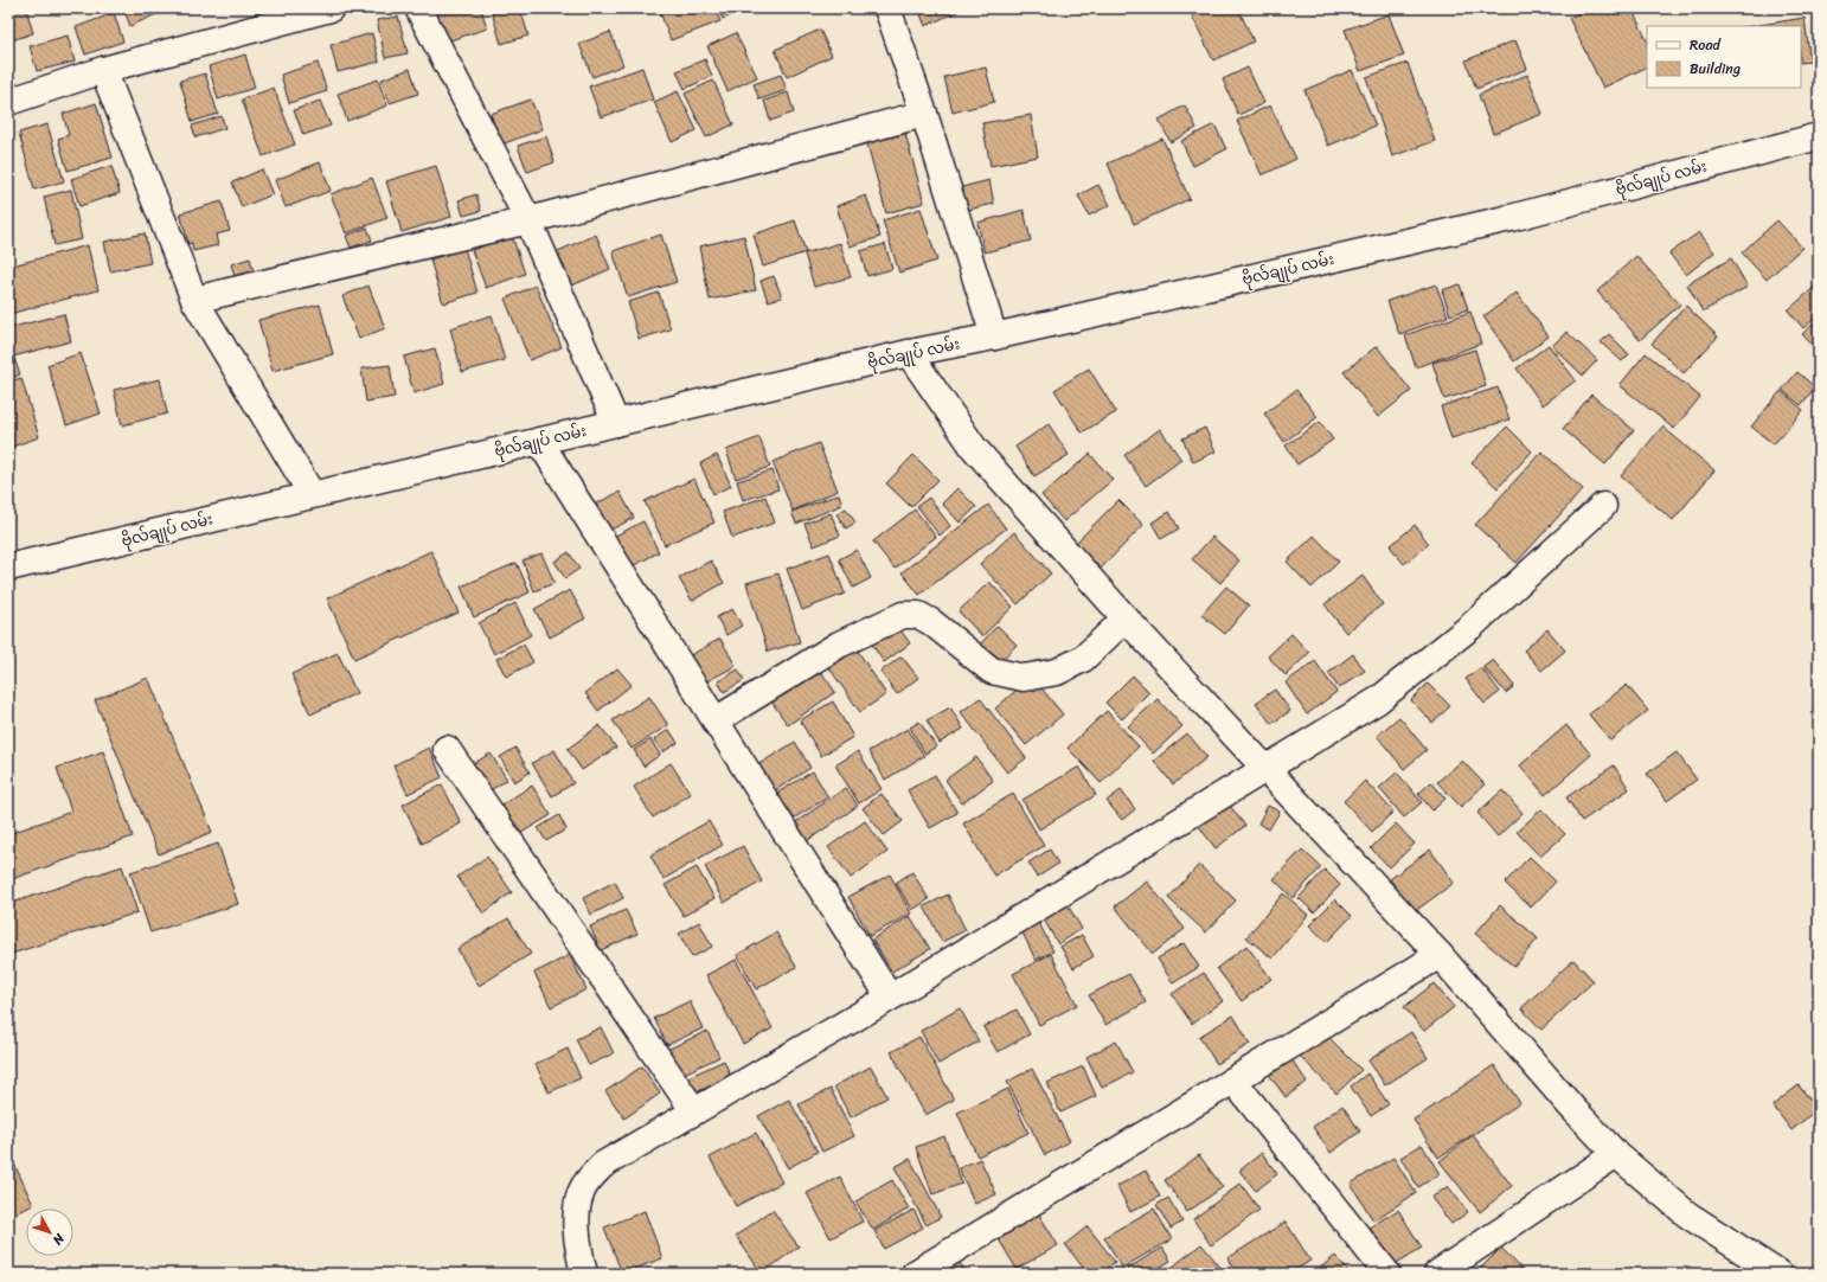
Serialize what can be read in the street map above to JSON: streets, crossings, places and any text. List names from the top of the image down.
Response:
{
  "streets": {
    "street": ["ဗိုလ်ချုပ် လမ်း"]
  },
  "legend": ["Road", "Building"],
  "north": "bottom right"
}
